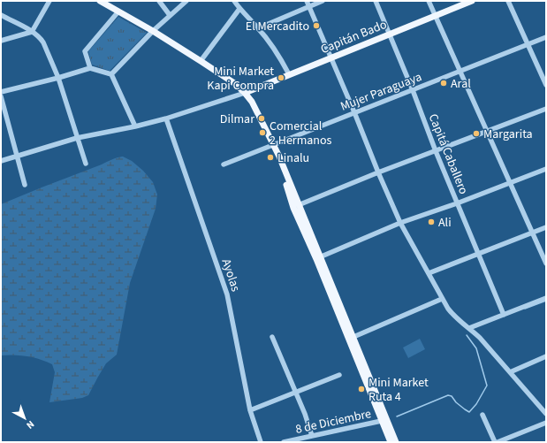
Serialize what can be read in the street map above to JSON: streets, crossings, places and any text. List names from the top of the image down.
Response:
{
  "streets": {
    "main road": ["Capitán Bado"],
    "street": [
      "Mujer Paraguaya",
      "Capitá Caballero",
      "Ayolas",
      "8 de Diciembre"
    ]
  },
  "crossings": [
    ["Capitán Bado", "Capitá Caballero"],
    ["Mujer Paraguaya", "Capitá Caballero"]
  ],
  "places": [
    "El Mercadito",
    "Mini Market Kapi Compra",
    "Aral",
    "Dilmar",
    "Comercial 2 Hermanos",
    "Margarita",
    "Linalu",
    "Ali",
    "Mini Market Ruta 4"
  ],
  "north": "bottom right"
}
